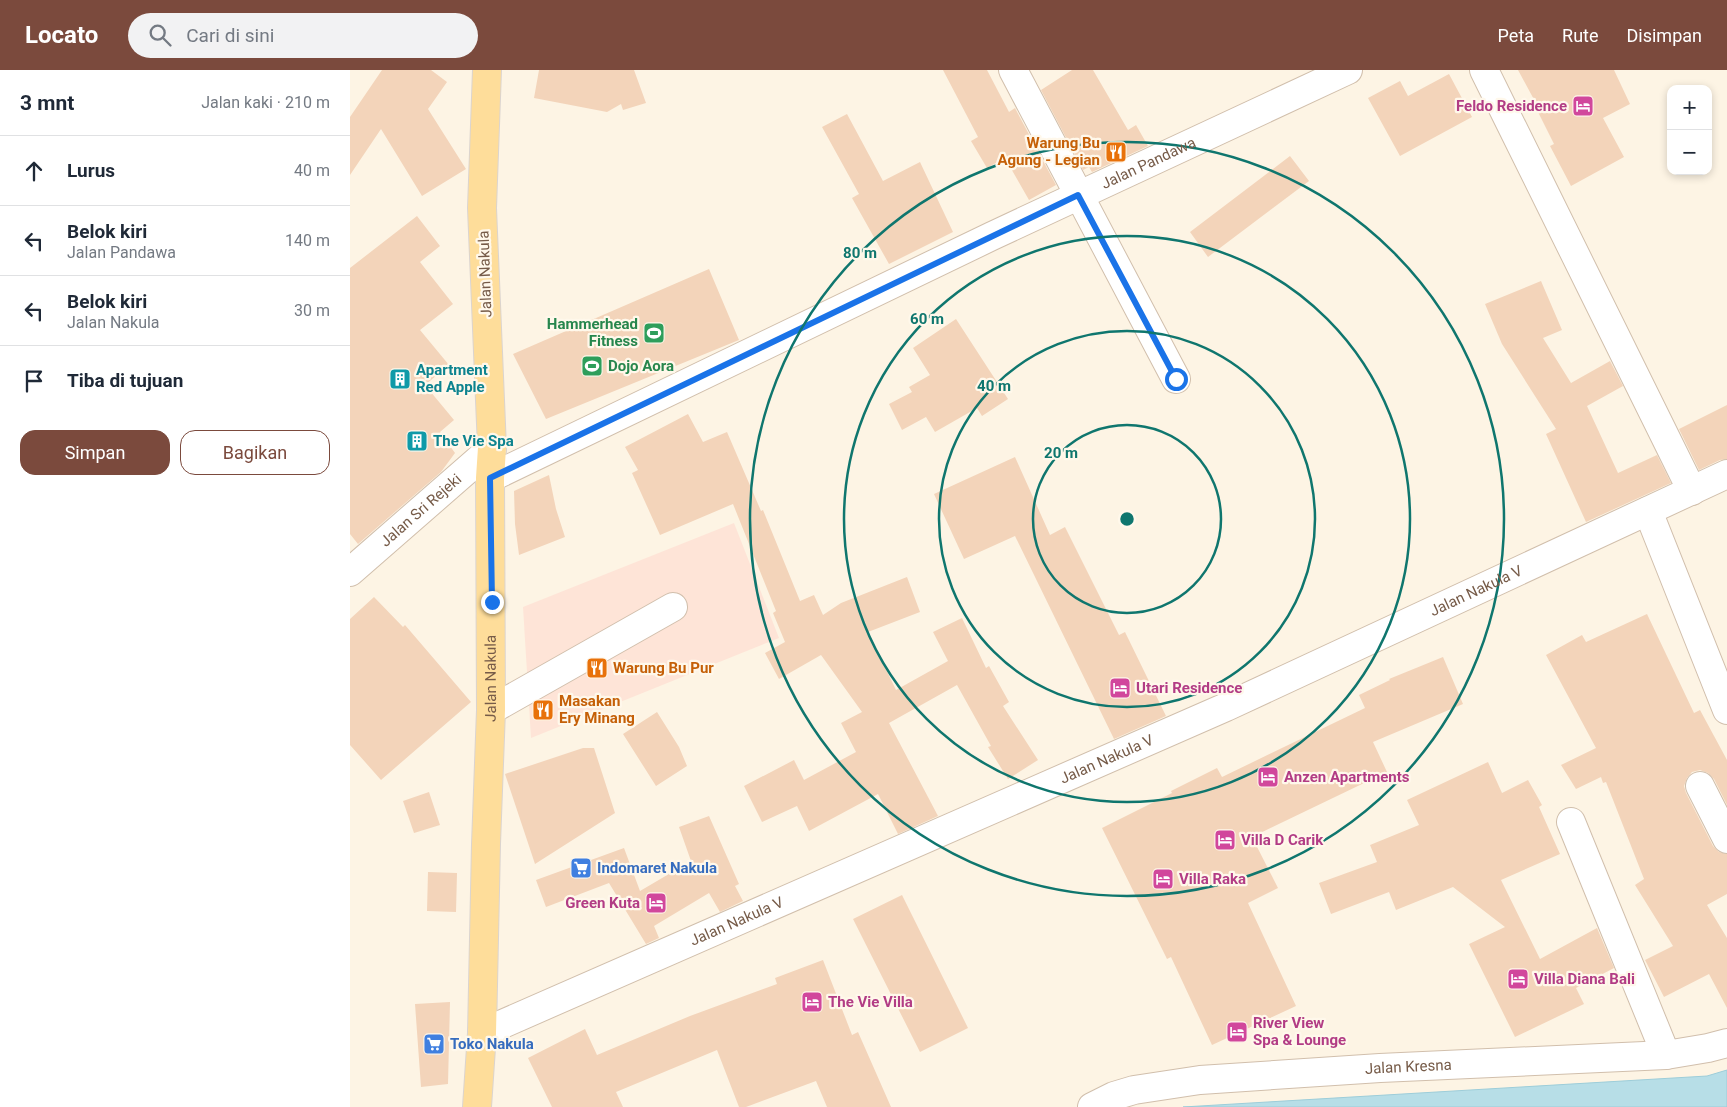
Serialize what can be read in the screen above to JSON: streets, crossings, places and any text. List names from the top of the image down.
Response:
{
  "streets": {
    "main road": ["Jalan Nakula"],
    "street": [
      "Jalan Pandawa",
      "Jalan Sri Rejeki",
      "Jalan Nakula V",
      "Jalan Kresna"
    ]
  },
  "crossings": [
    ["Jalan Pandawa", "Jalan Nakula"],
    ["Jalan Nakula", "Jalan Sri Rejeki"],
    ["Jalan Nakula", "Jalan Nakula V"]
  ],
  "places": {
    "hotel": [
      "Feldo Residence",
      "Utari Residence",
      "Anzen Apartments",
      "Villa D Carik",
      "Villa Raka",
      "Green Kuta",
      "Villa Diana Bali",
      "The Vie Villa",
      "River View Spa & Lounge"
    ],
    "restaurant": ["Warung Bu Agung - Legian", "Warung Bu Pur", "Masakan Ery Minang"],
    "sports": ["Hammerhead Fitness", "Dojo Aora"],
    "building": ["Apartment Red Apple", "The Vie Spa"],
    "supermarket": ["Indomaret Nakula", "Toko Nakula"]
  },
  "page": {
    "header": "Locato",
    "search": "Cari di sini",
    "nav": ["Peta", "Rute", "Disimpan"],
    "heading": ["3 mnt", "Jalan kaki · 210 m"],
    "map_buttons": ["+", "−"],
    "list": [
      ["Lurus", "40 m"],
      ["Belok kiri", "Jalan Pandawa", "140 m"],
      ["Belok kiri", "Jalan Nakula", "30 m"],
      "Tiba di tujuan"
    ],
    "buttons": ["Simpan", "Bagikan"]
  },
  "rings": [
    "80 m",
    "60 m",
    "40 m",
    "20 m"
  ]
}
